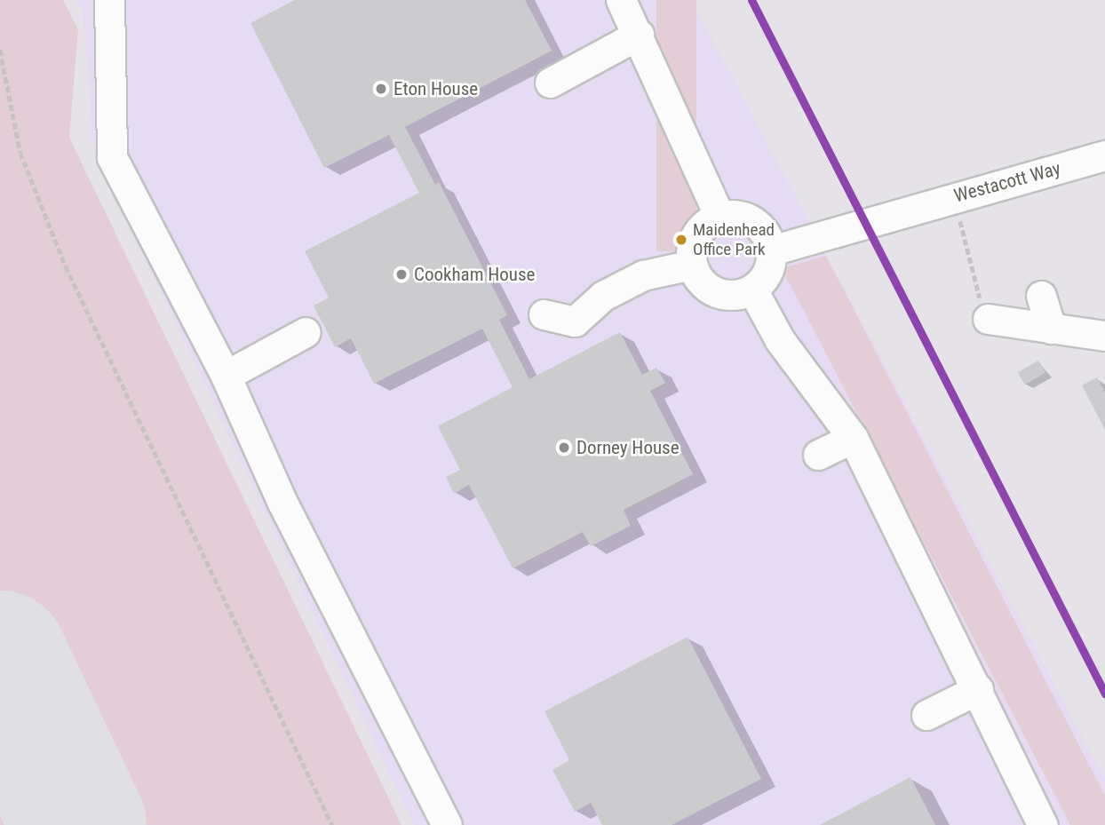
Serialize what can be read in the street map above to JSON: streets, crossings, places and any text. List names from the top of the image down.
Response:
{
  "streets": {
    "street": ["Westacott Way"]
  },
  "places": [
    "Eton House",
    "Maidenhead Office Park",
    "Cookham House",
    "Dorney House"
  ]
}
